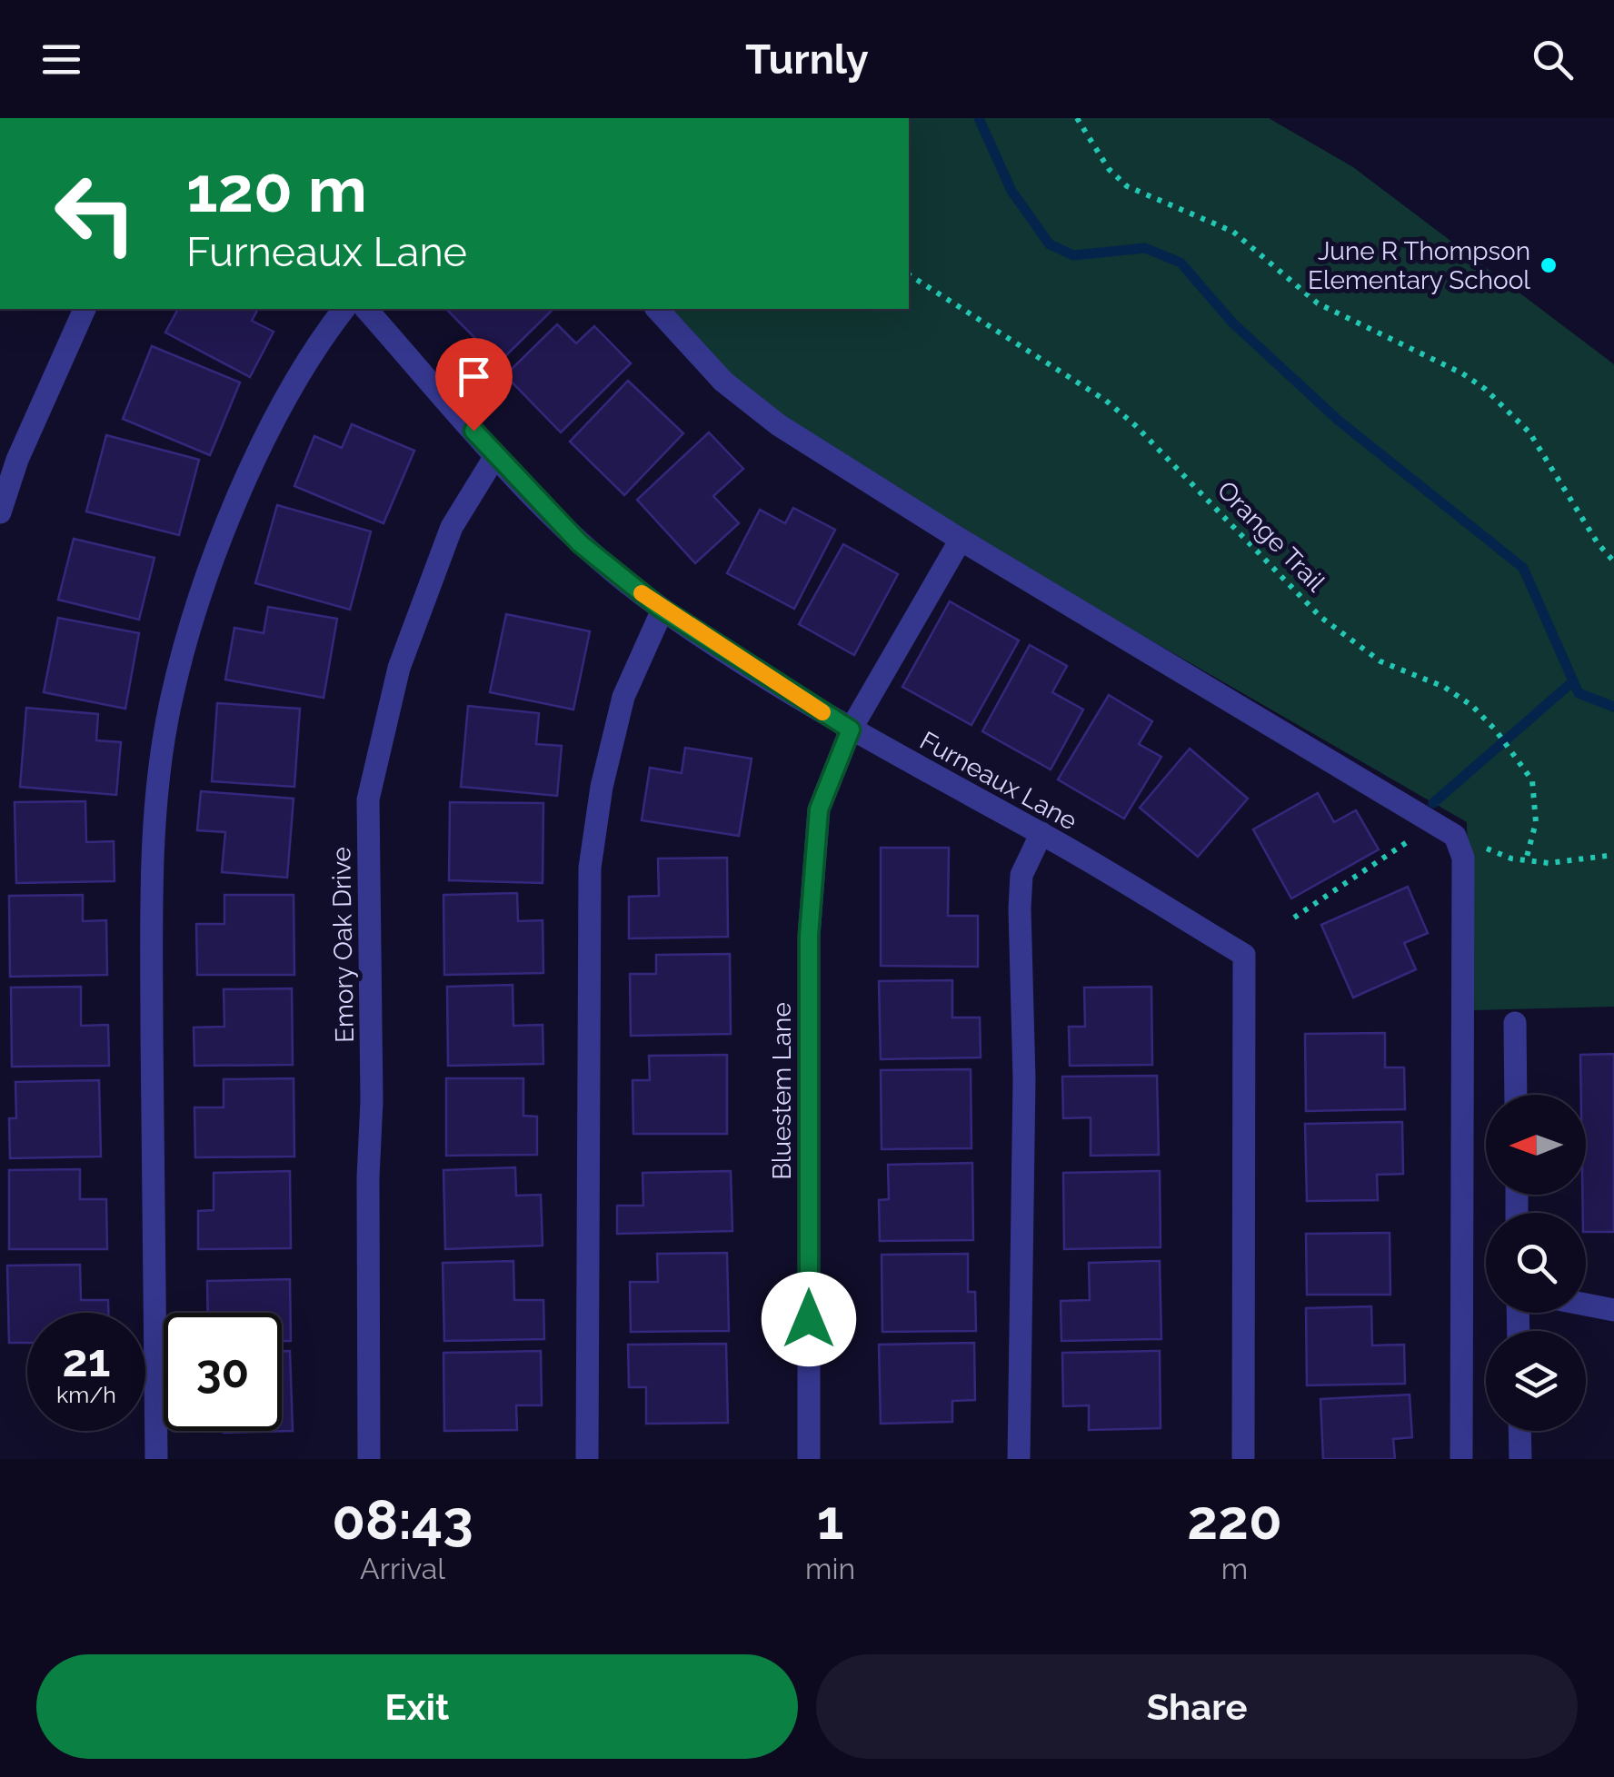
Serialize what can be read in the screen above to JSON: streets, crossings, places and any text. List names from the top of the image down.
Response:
{
  "streets": {
    "street": ["Furneaux Lane", "Emory Oak Drive", "Bluestem Lane"],
    "path": ["Orange Trail"]
  },
  "crossings": [
    ["Furneaux Lane", "Emory Oak Drive"],
    ["Furneaux Lane", "Bluestem Lane"]
  ],
  "places": ["June R Thompson Elementary School"],
  "north": "left",
  "page": {
    "header": "Turnly",
    "turn": ["120 m", "Furneaux Lane"],
    "speed": "21 km/h",
    "limit": "30",
    "eta": [
      "08:43",
      "Arrival",
      "1",
      "min",
      "220",
      "m"
    ],
    "buttons": ["Exit", "Share"]
  }
}
